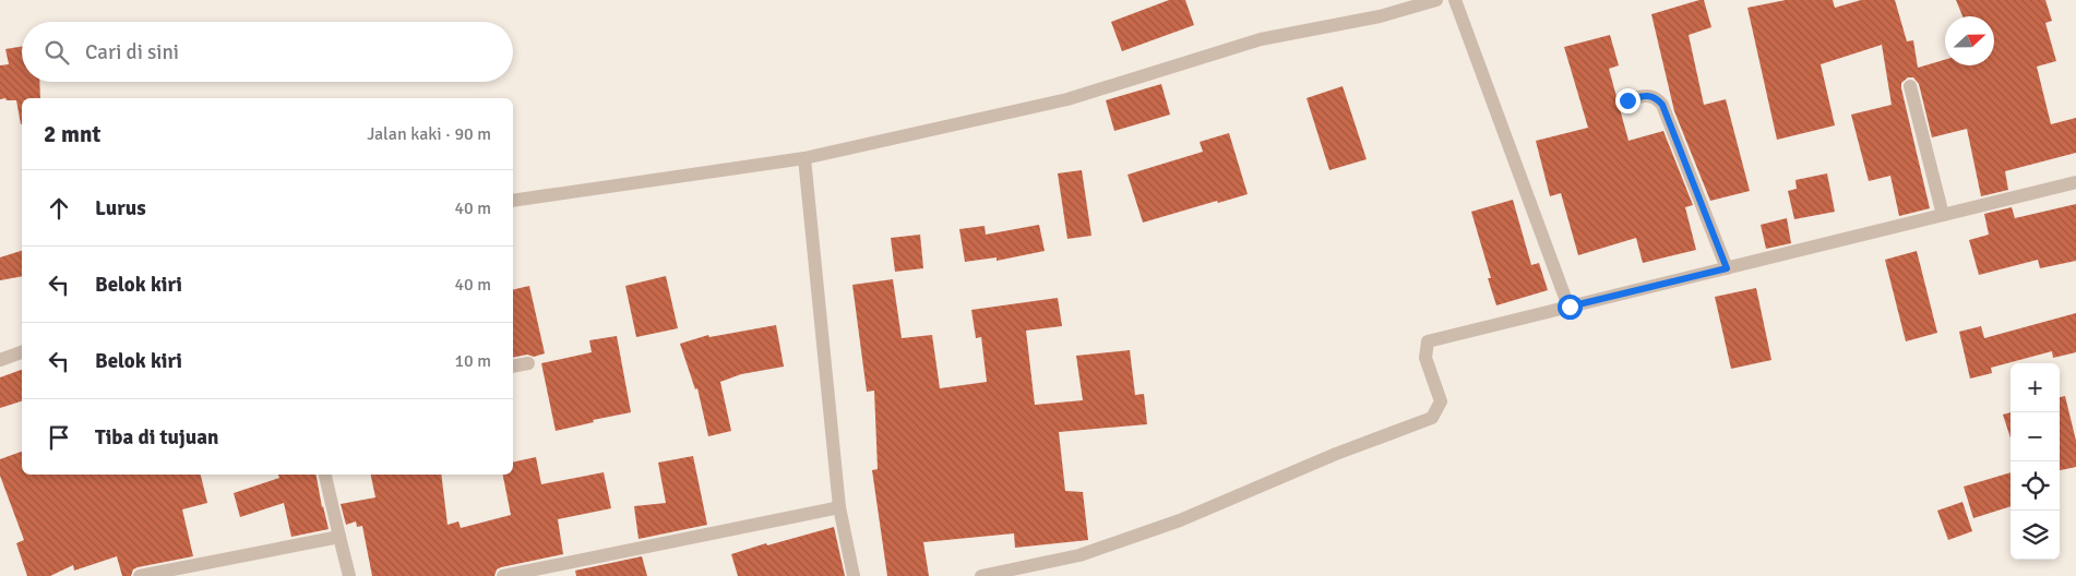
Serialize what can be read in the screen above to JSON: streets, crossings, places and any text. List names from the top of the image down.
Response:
{
  "north": "right",
  "page": {
    "search": "Cari di sini",
    "heading": ["2 mnt", "Jalan kaki · 90 m"],
    "list": [
      ["Lurus", "40 m"],
      ["Belok kiri", "40 m"],
      ["Belok kiri", "10 m"],
      "Tiba di tujuan"
    ],
    "map_buttons": ["+", "−"]
  }
}
